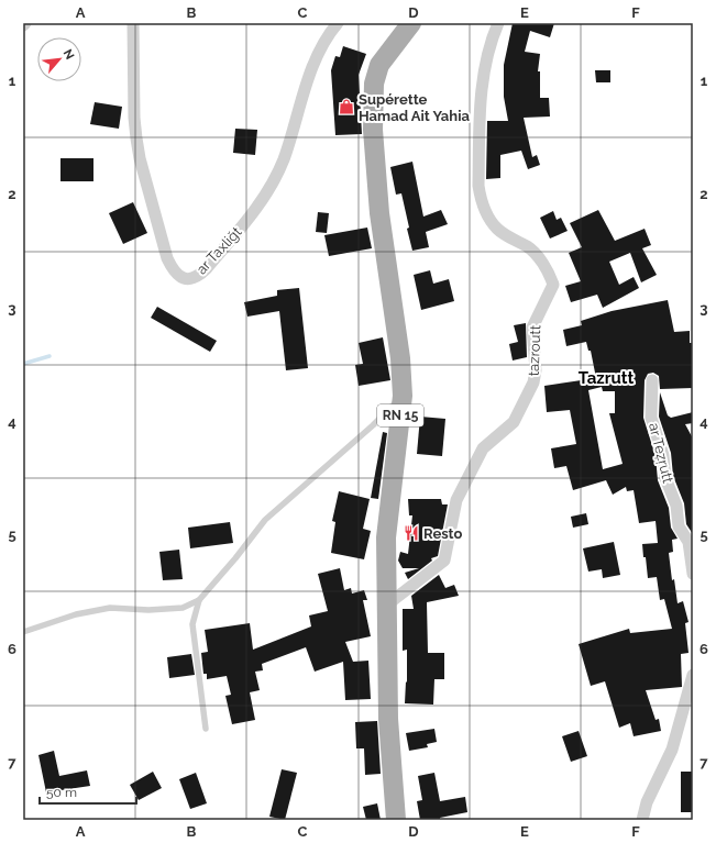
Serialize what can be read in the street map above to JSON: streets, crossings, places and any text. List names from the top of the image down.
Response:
{
  "streets": {
    "main road": ["RN 15"],
    "street": ["ar Taxliǧt", "tazroutt", "ar Teẓṛutt"]
  },
  "crossings": [
    ["tazroutt", "RN 15"]
  ],
  "districts": ["Tazrutt"],
  "places": {
    "shop": ["Supérette Hamad Ait Yahia"],
    "restaurant": ["Resto"]
  },
  "scale_bar": "50 m",
  "north": "top right",
  "grid": {
    "columns": [
      "A",
      "B",
      "C",
      "D",
      "E",
      "F"
    ],
    "rows": [
      "1",
      "2",
      "3",
      "4",
      "5",
      "6",
      "7"
    ]
  }
}
